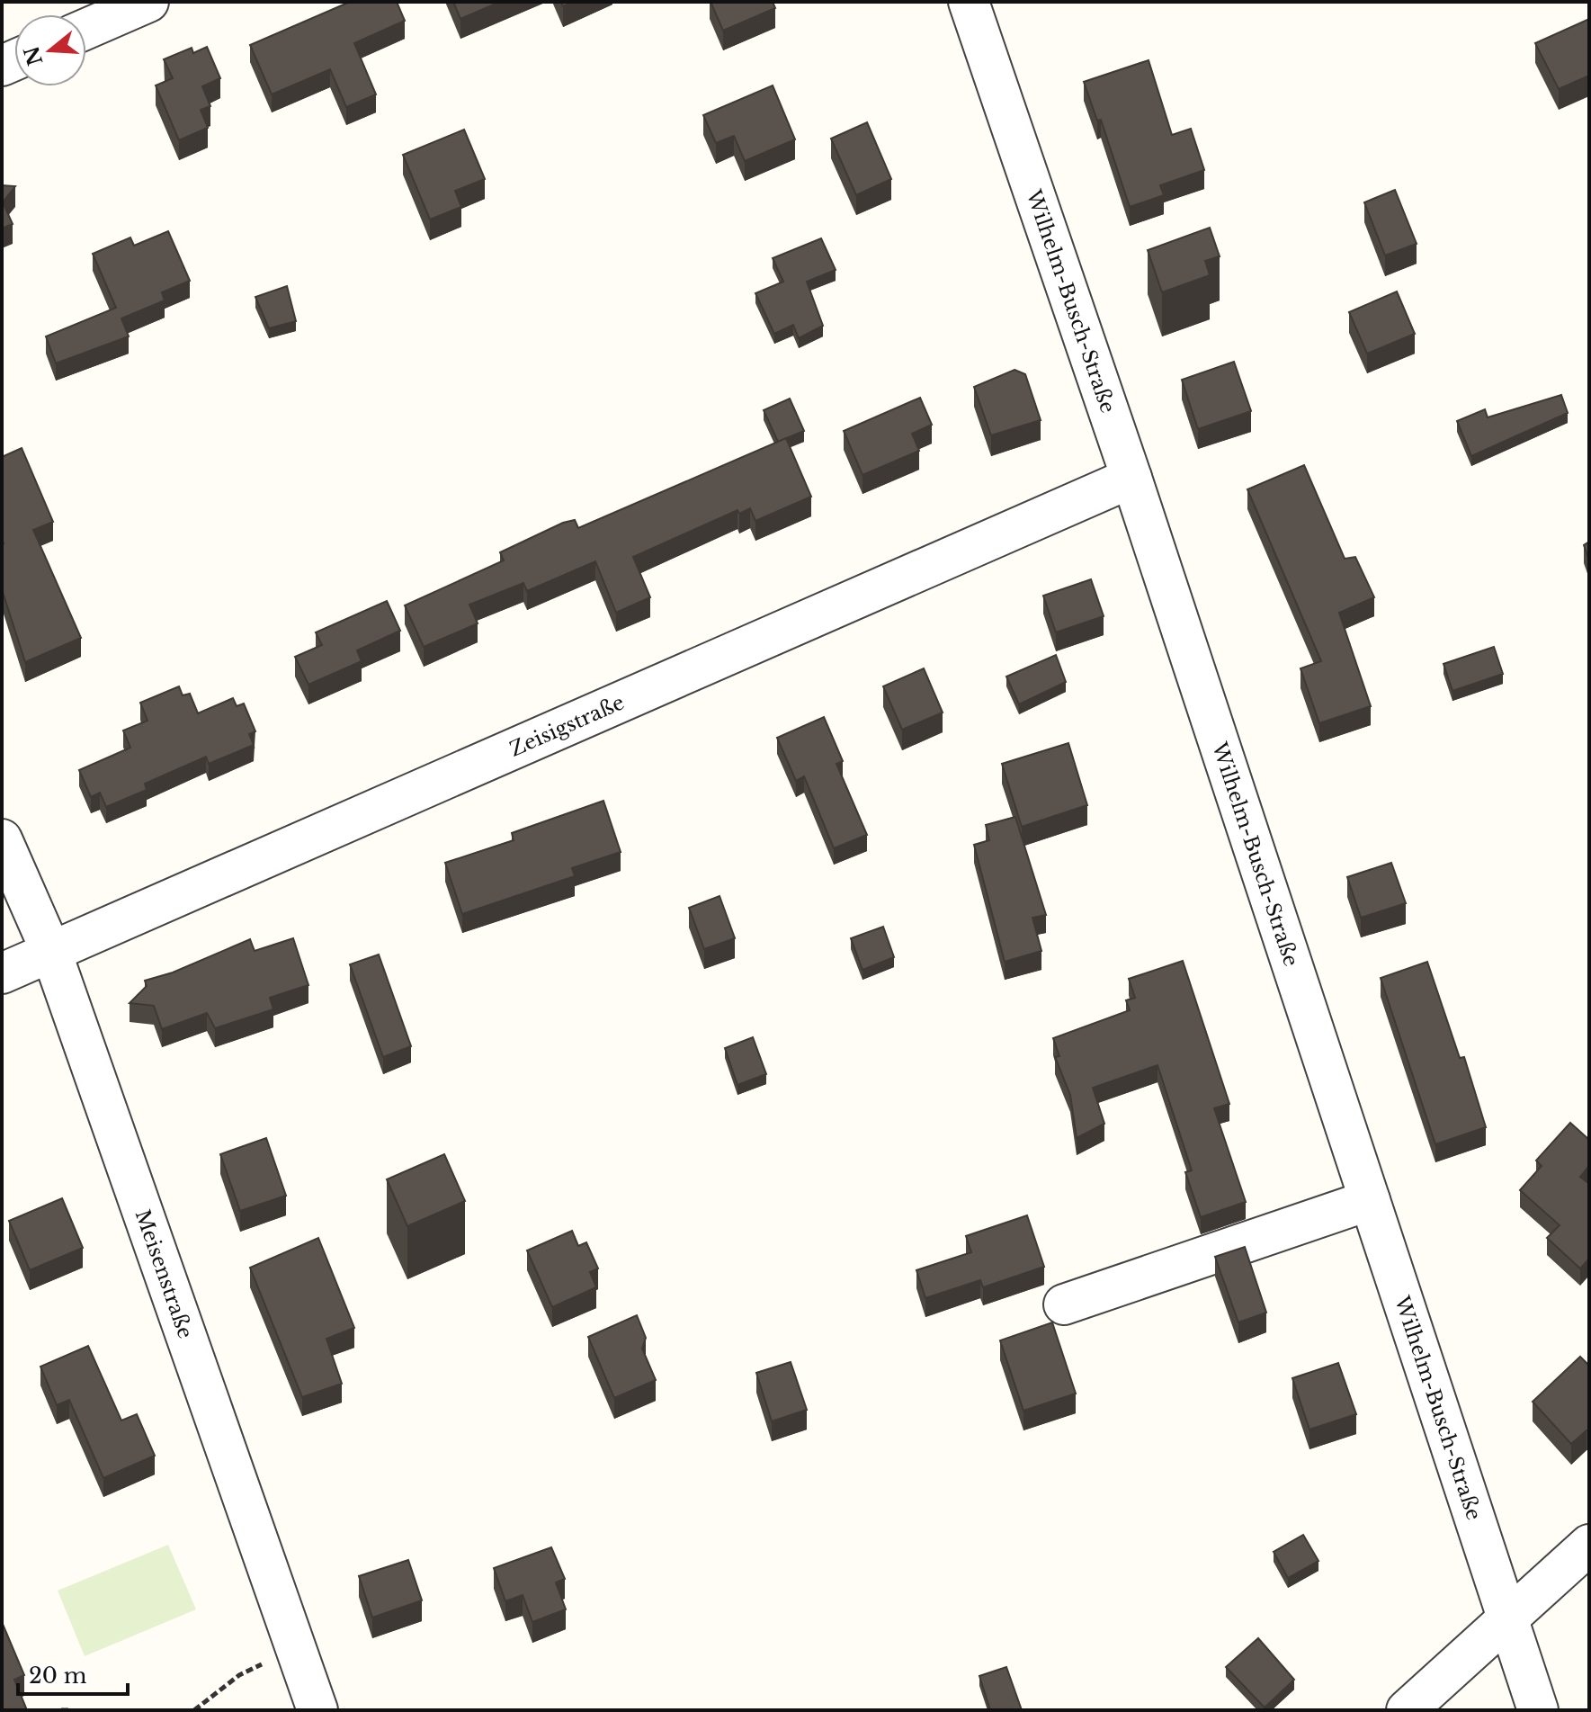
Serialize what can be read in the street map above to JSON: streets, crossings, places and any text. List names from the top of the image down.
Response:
{
  "streets": {
    "street": ["Wilhelm-Busch-Straße", "Zeisigstraße", "Meisenstraße"]
  },
  "crossings": [
    ["Wilhelm-Busch-Straße", "Zeisigstraße"],
    ["Zeisigstraße", "Meisenstraße"]
  ],
  "scale_bar": "20 m",
  "north": "left"
}
